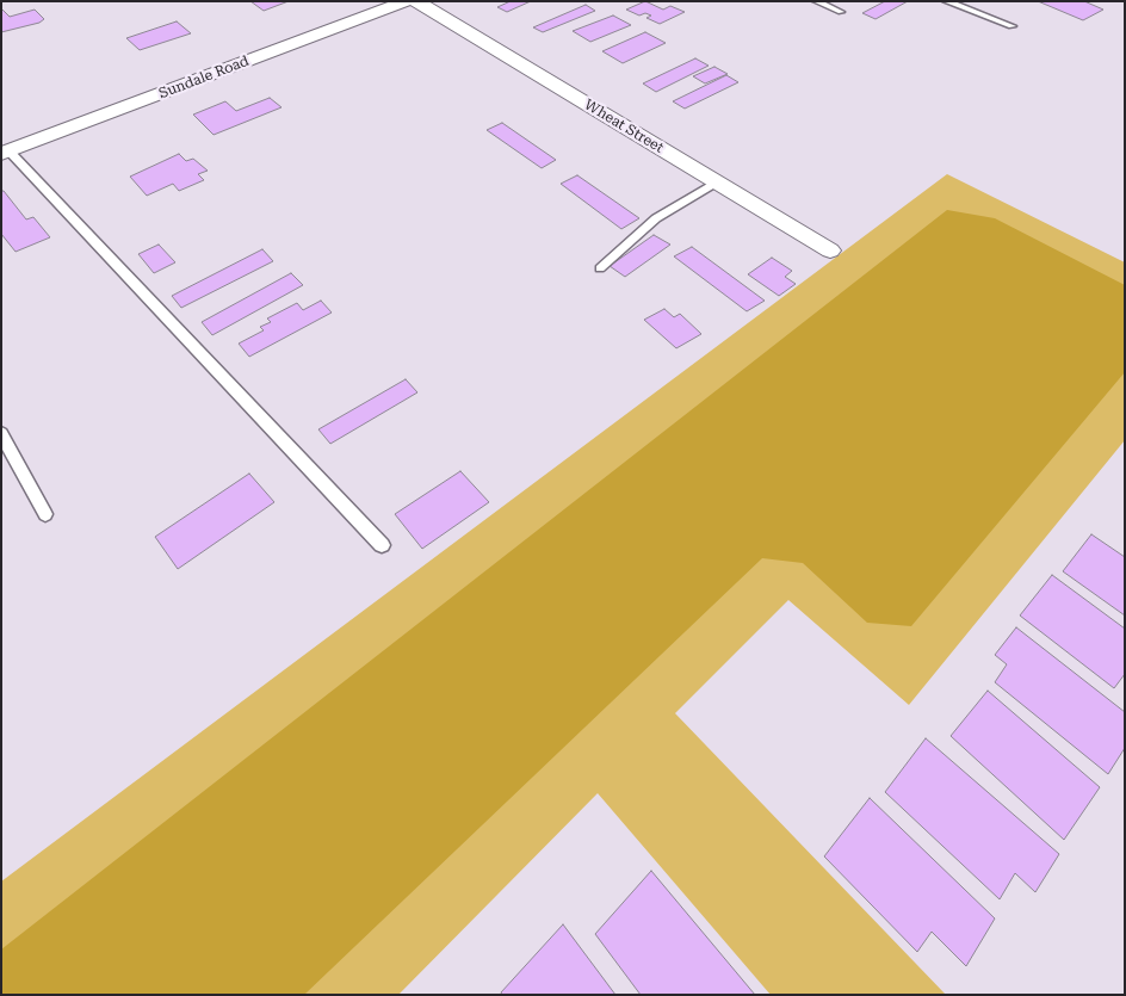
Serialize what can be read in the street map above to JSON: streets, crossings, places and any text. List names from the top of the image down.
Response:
{
  "streets": {
    "street": ["Sundale Road", "Wheat Street"]
  }
}
